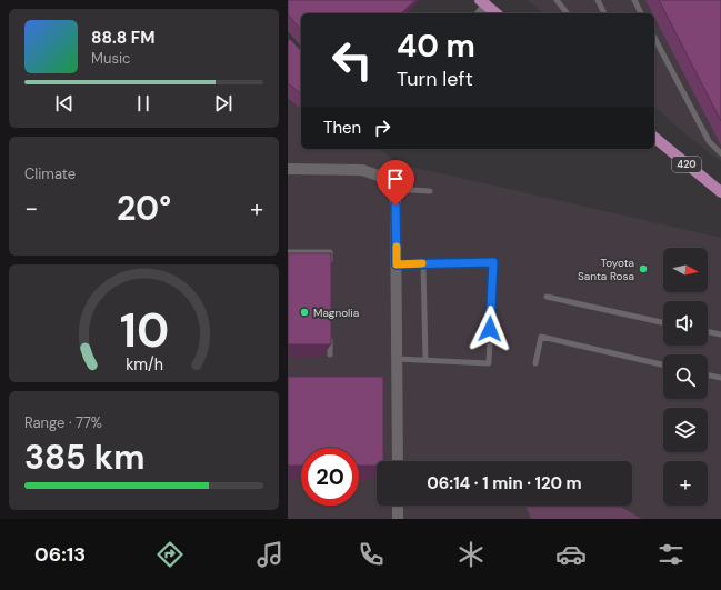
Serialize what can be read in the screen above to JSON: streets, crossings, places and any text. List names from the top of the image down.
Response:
{
  "streets": {
    "main road": ["420"]
  },
  "places": ["Toyota Santa Rosa", "Magnolia"],
  "north": "right",
  "page": {
    "turn": ["40 m", "Turn left"],
    "song": ["88.8 FM", "Music"],
    "then": "Then",
    "tile": [
      "Climate",
      ["Range · 77%", "385 km"]
    ],
    "heat": ["−", "20°", "+"],
    "map_buttons": "+",
    "limit": "20",
    "trip": "06:14 · 1 min · 120 m",
    "tabs": "06:13",
    "gauge": ["10", "km/h"]
  }
}
